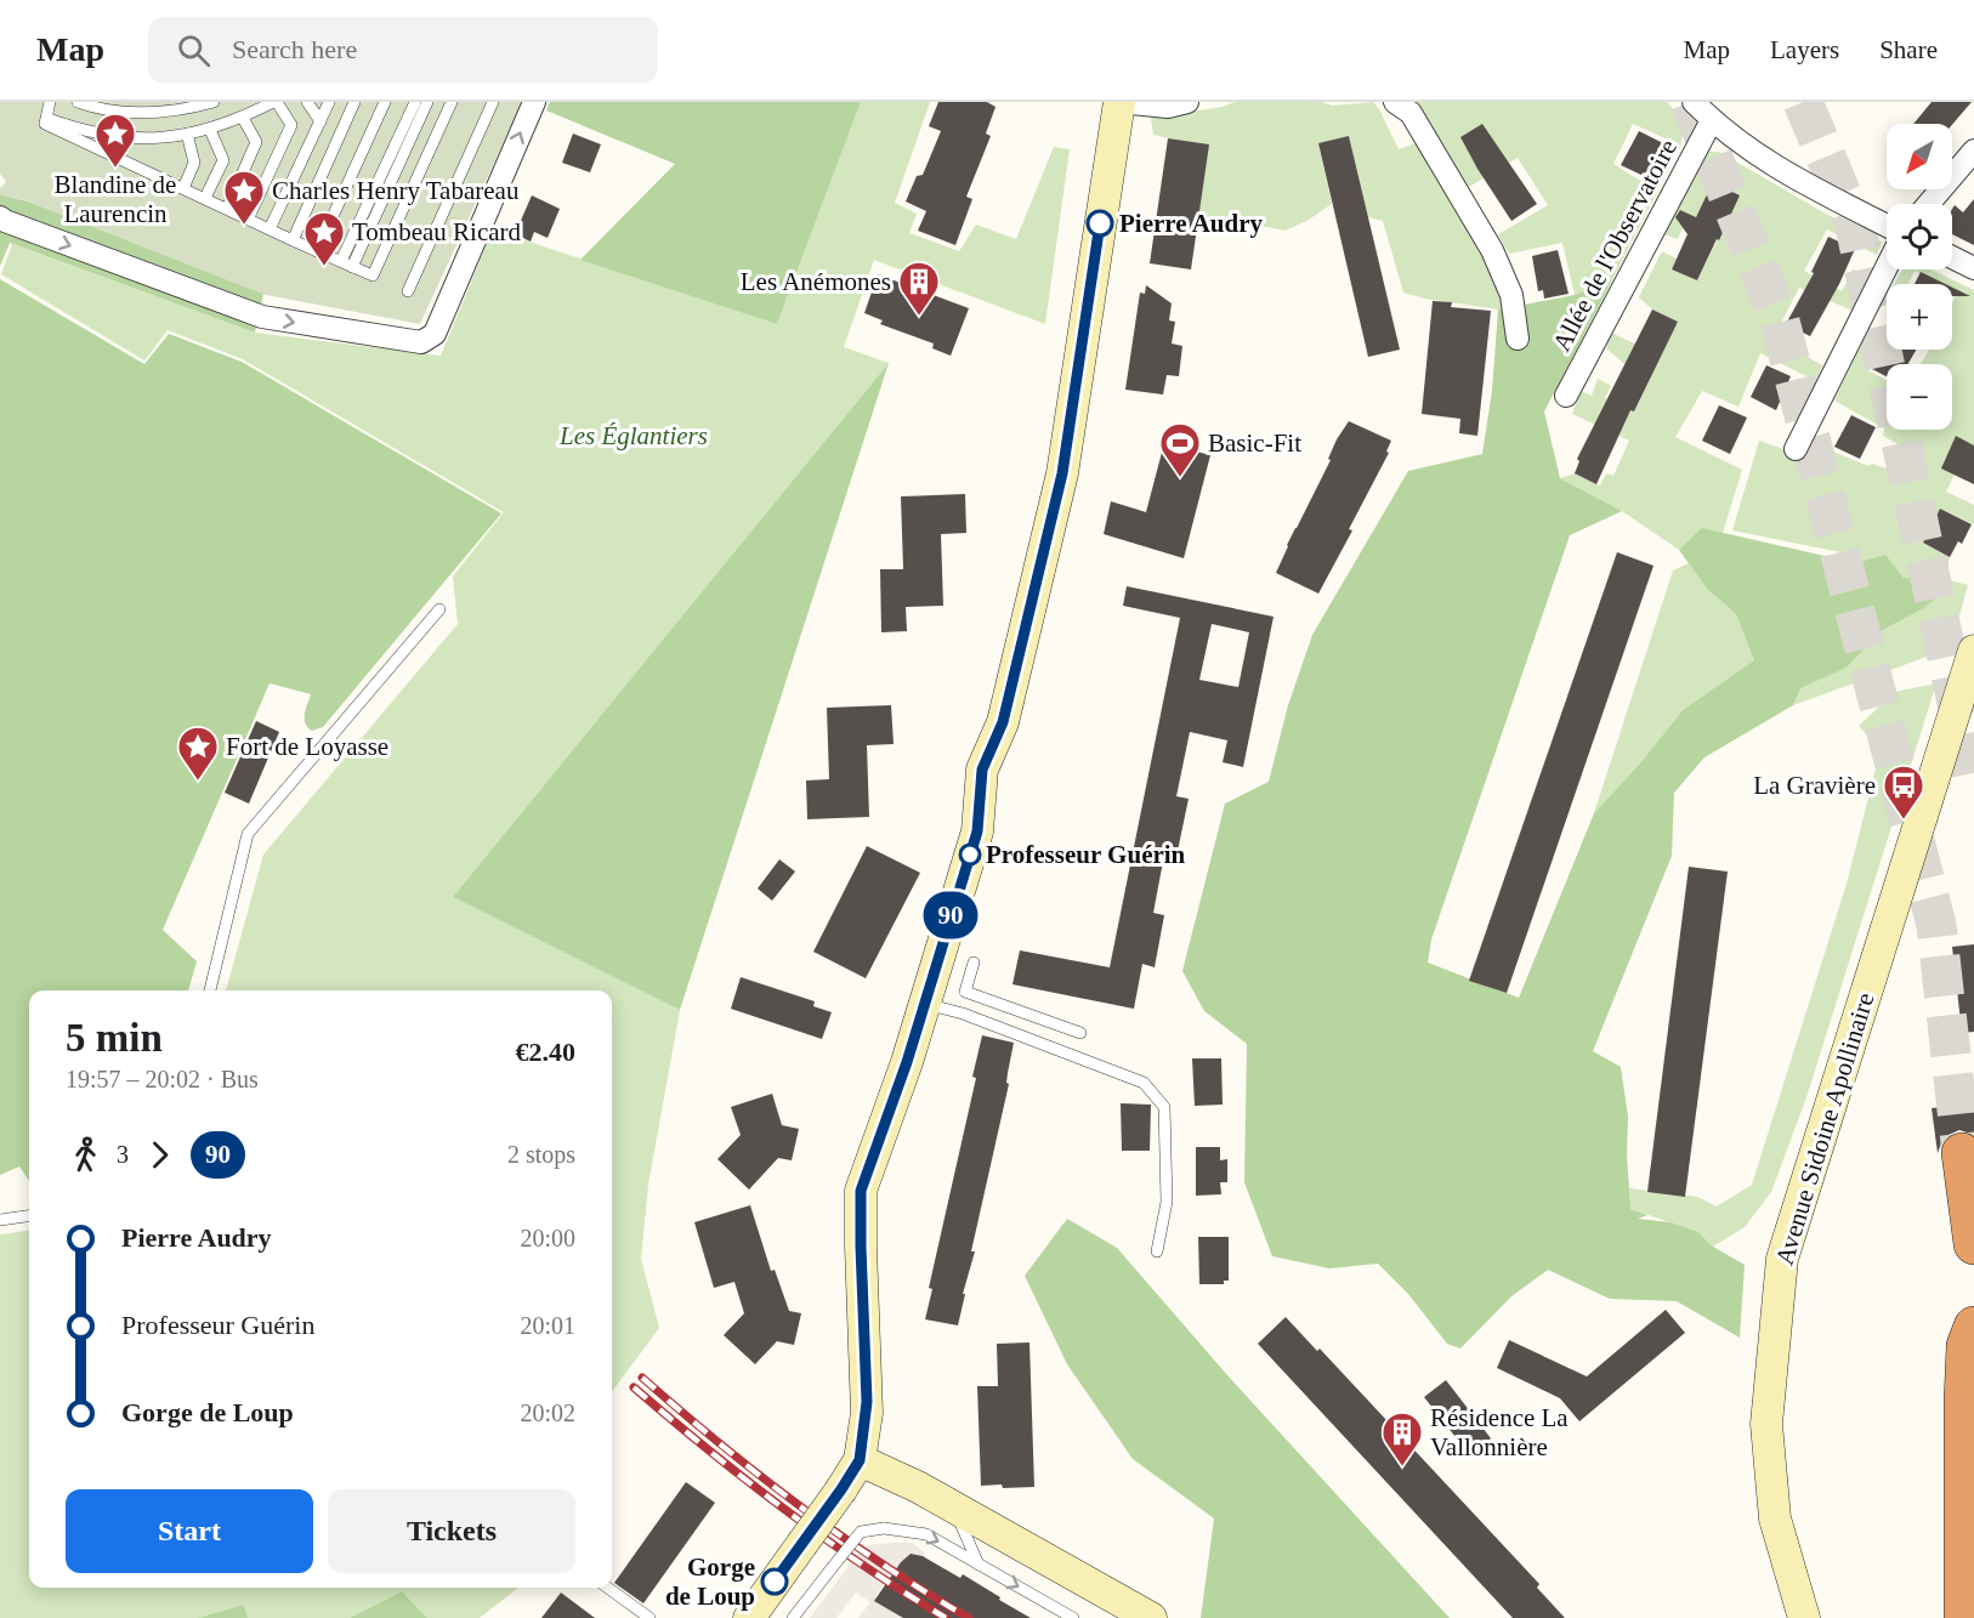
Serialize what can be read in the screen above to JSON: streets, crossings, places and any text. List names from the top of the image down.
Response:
{
  "streets": {
    "main road": ["Avenue Sidoine Apollinaire"],
    "street": ["Allée de l'Observatoire"]
  },
  "parks": ["Les Églantiers"],
  "places": {
    "place": [
      "Blandine de Laurencin",
      "Charles Henry Tabareau",
      "Tombeau Ricard",
      "Fort de Loyasse"
    ],
    "other": ["Pierre Audry", "Professeur Guérin", "Gorge de Loup"],
    "building": ["Les Anémones", "Résidence La Vallonnière"],
    "sports": ["Basic-Fit"],
    "bus stop": ["La Gravière"]
  },
  "lines": ["bus line 90"],
  "north": "bottom left",
  "page": {
    "header": "Map",
    "search": "Search here",
    "nav": ["Map", "Layers", "Share"],
    "on_map": "90",
    "map_buttons": ["+", "−"],
    "heading": ["5 min", "19:57 – 20:02 · Bus", "€2.40"],
    "legs": ["3", "90", "2 stops"],
    "list": [
      {
        "name": "Pierre Audry",
        "value": "20:00"
      },
      {
        "name": "Professeur Guérin",
        "value": "20:01"
      },
      {
        "name": "Gorge de Loup",
        "value": "20:02"
      }
    ],
    "buttons": ["Start", "Tickets"]
  }
}
